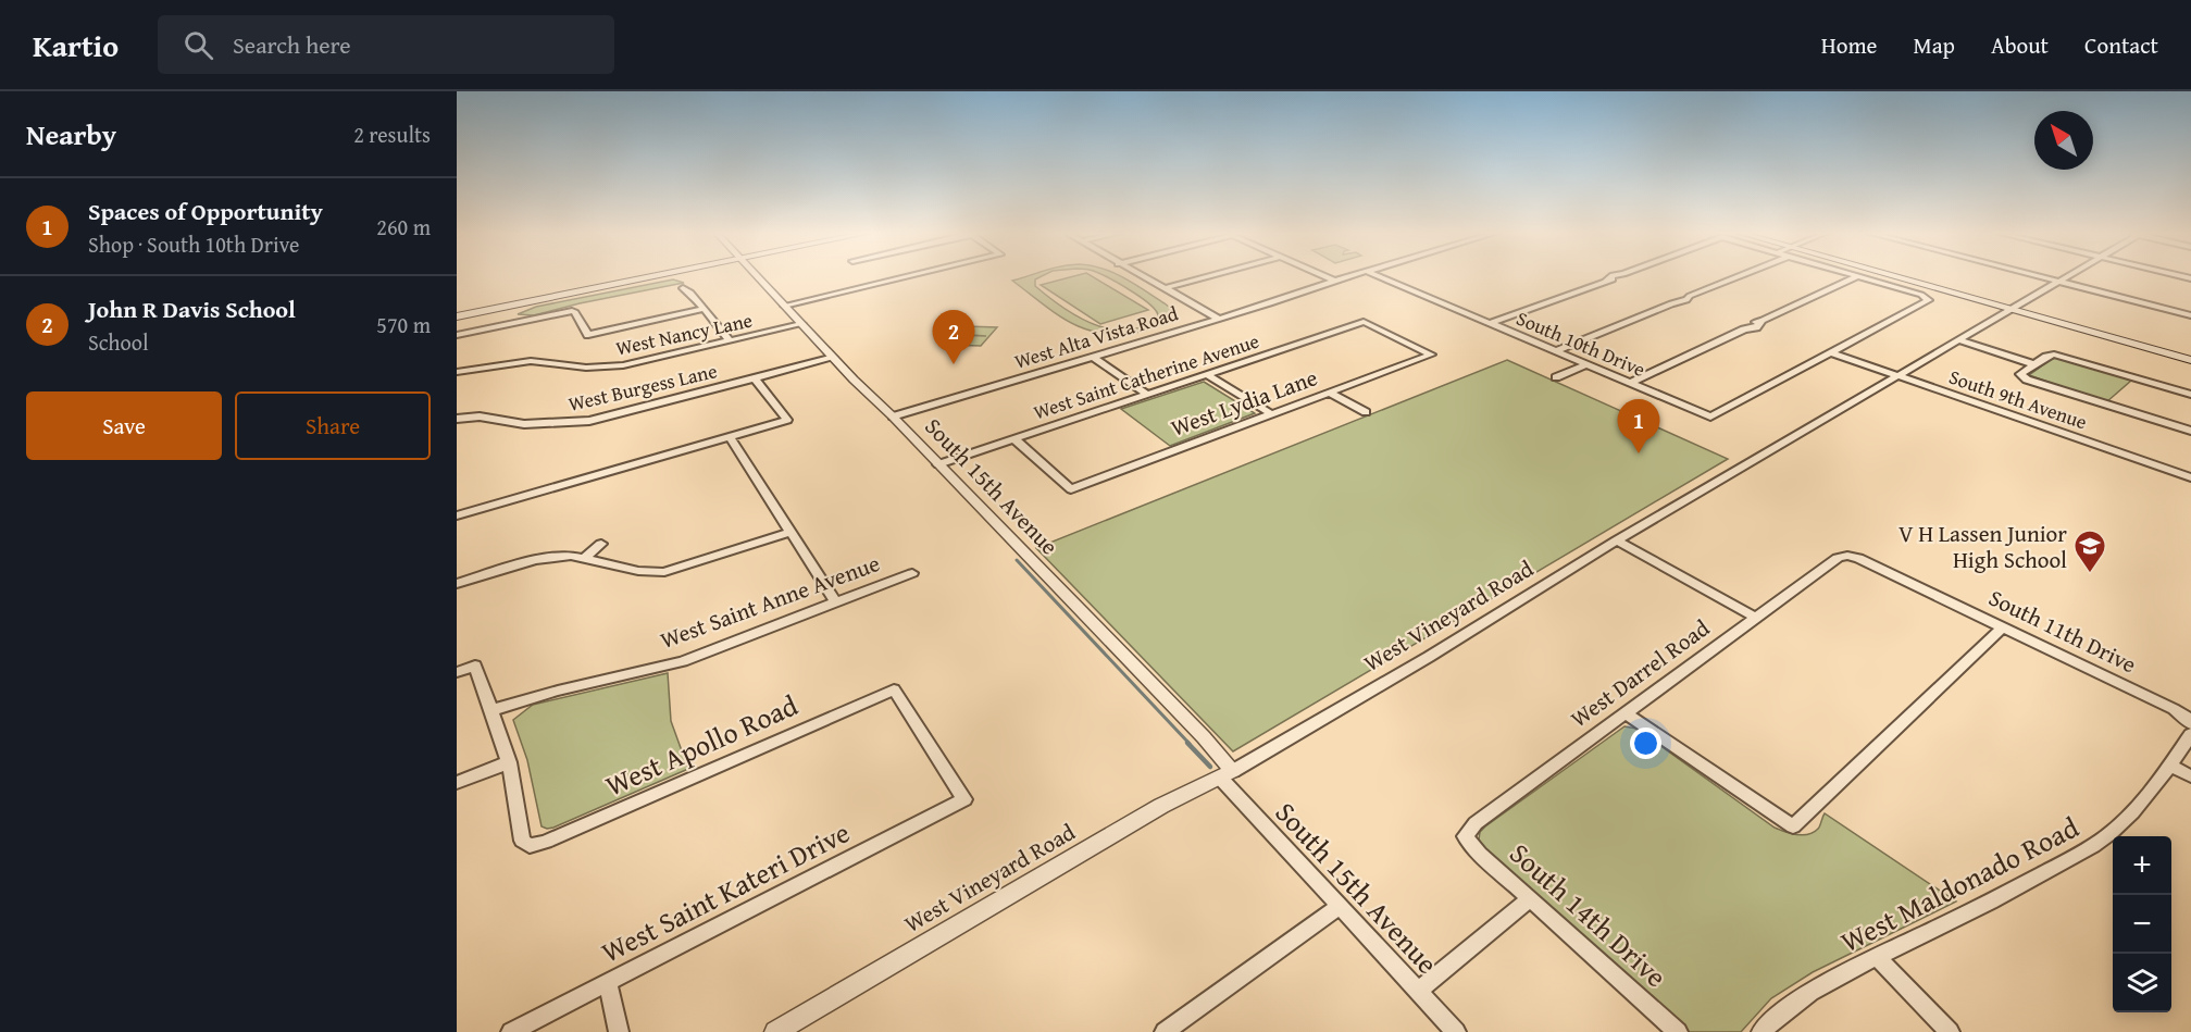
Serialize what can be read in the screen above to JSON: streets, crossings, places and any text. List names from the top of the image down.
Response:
{
  "streets": {
    "street": [
      "West Nancy Lane",
      "West Alta Vista Road",
      "South 10th Drive",
      "West Saint Catherine Avenue",
      "West Burgess Lane",
      "South 9th Avenue",
      "West Lydia Lane",
      "South 15th Avenue",
      "West Saint Anne Avenue",
      "West Vineyard Road",
      "South 11th Drive",
      "West Darrel Road",
      "West Apollo Road",
      "West Maldonado Road",
      "West Saint Kateri Drive",
      "South 14th Drive"
    ]
  },
  "crossings": [
    ["West Nancy Lane", "South 15th Avenue"],
    ["West Alta Vista Road", "South 15th Avenue"],
    ["South 10th Drive", "South 9th Avenue"],
    ["West Saint Catherine Avenue", "West Lydia Lane"],
    ["West Saint Catherine Avenue", "South 15th Avenue"],
    ["West Burgess Lane", "South 15th Avenue"],
    ["South 9th Avenue", "West Vineyard Road"],
    ["South 15th Avenue", "West Vineyard Road"],
    ["South 11th Drive", "West Darrel Road"],
    ["South 11th Drive", "West Maldonado Road"],
    ["West Darrel Road", "South 14th Drive"],
    ["West Apollo Road", "West Saint Kateri Drive"]
  ],
  "places": {
    "school or university": ["V H Lassen Junior High School"]
  },
  "north": "top left",
  "page": {
    "header": "Kartio",
    "search": "Search here",
    "nav": [
      "Home",
      "Map",
      "About",
      "Contact"
    ],
    "heading": ["Nearby", "2 results"],
    "list": [
      {
        "mark": "1",
        "name": "Spaces of Opportunity",
        "note": "Shop · South 10th Drive",
        "value": "260 m"
      },
      {
        "mark": "2",
        "name": "John R Davis School",
        "note": "School",
        "value": "570 m"
      }
    ],
    "pins": ["2", "1"],
    "buttons": ["Save", "Share"],
    "map_buttons": ["+", "−"]
  }
}
